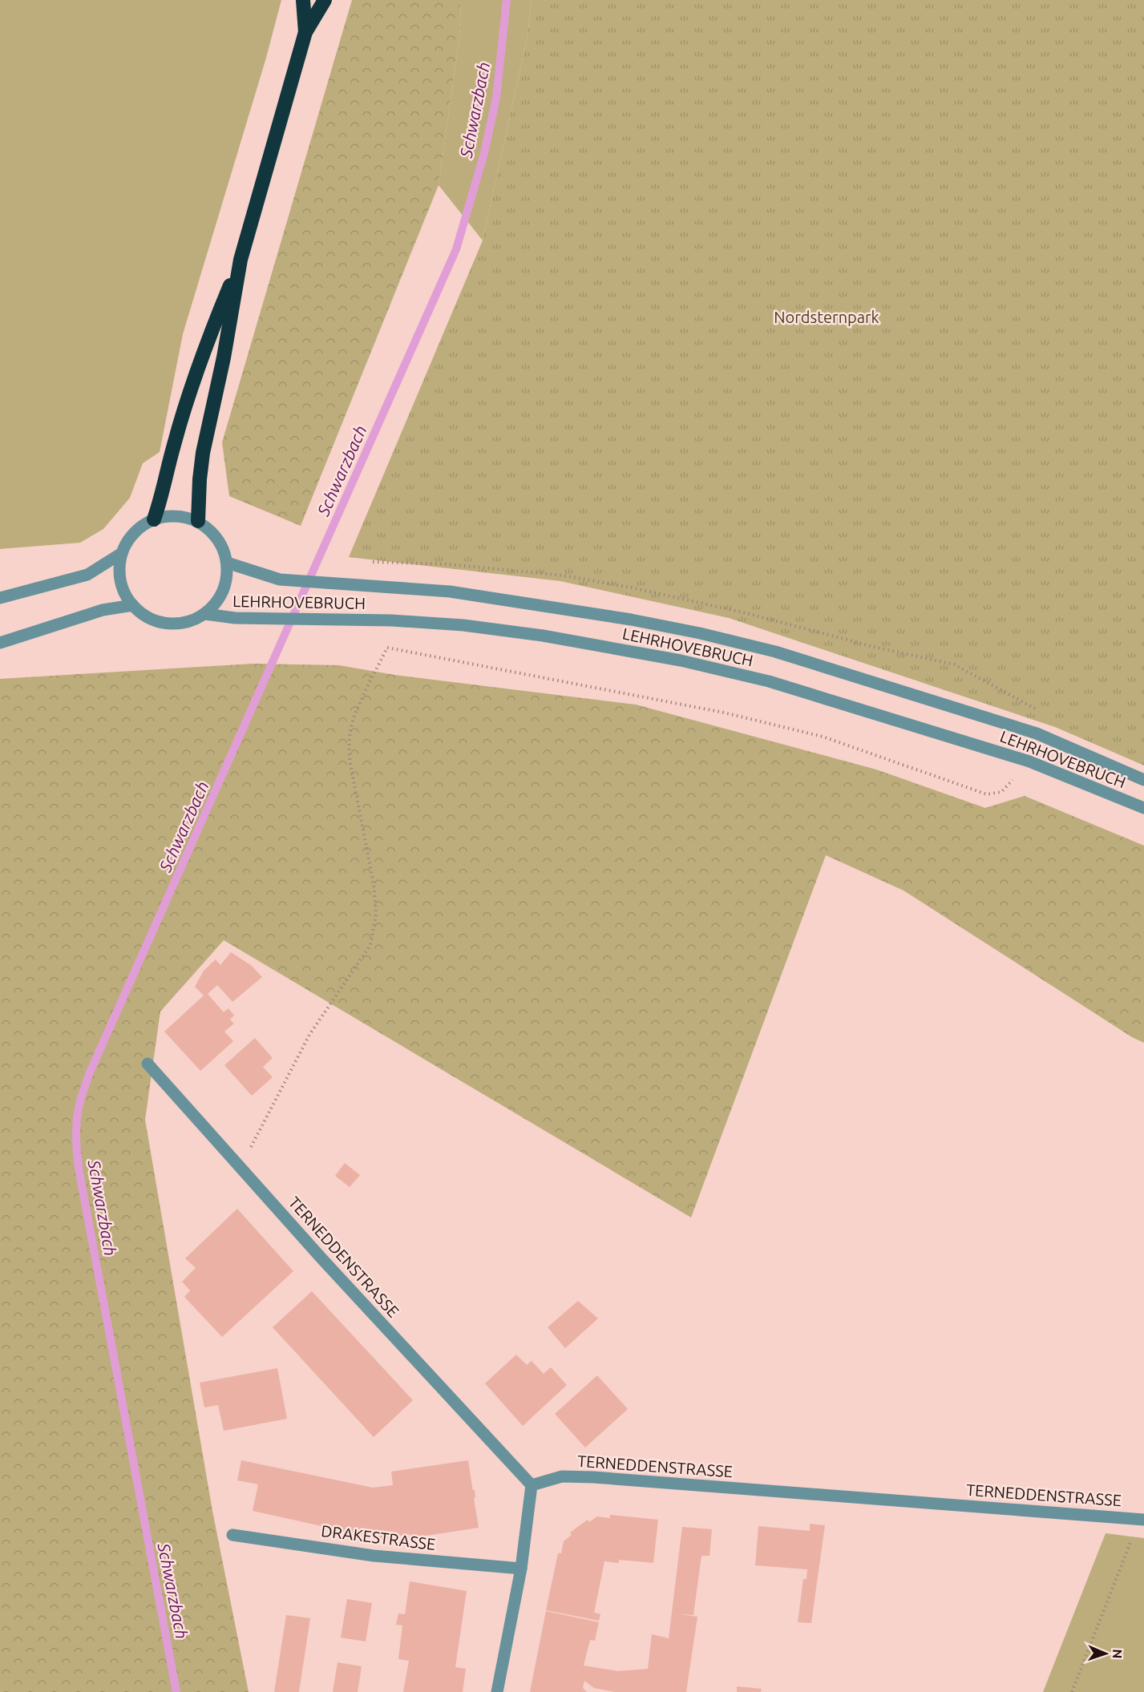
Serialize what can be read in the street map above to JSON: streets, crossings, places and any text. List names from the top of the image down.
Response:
{
  "streets": {
    "street": ["LEHRHOVEBRUCH", "TERNEDDENSTRASSE", "DRAKESTRASSE"]
  },
  "water": ["Schwarzbach"],
  "parks": ["Nordsternpark"],
  "north": "right"
}
